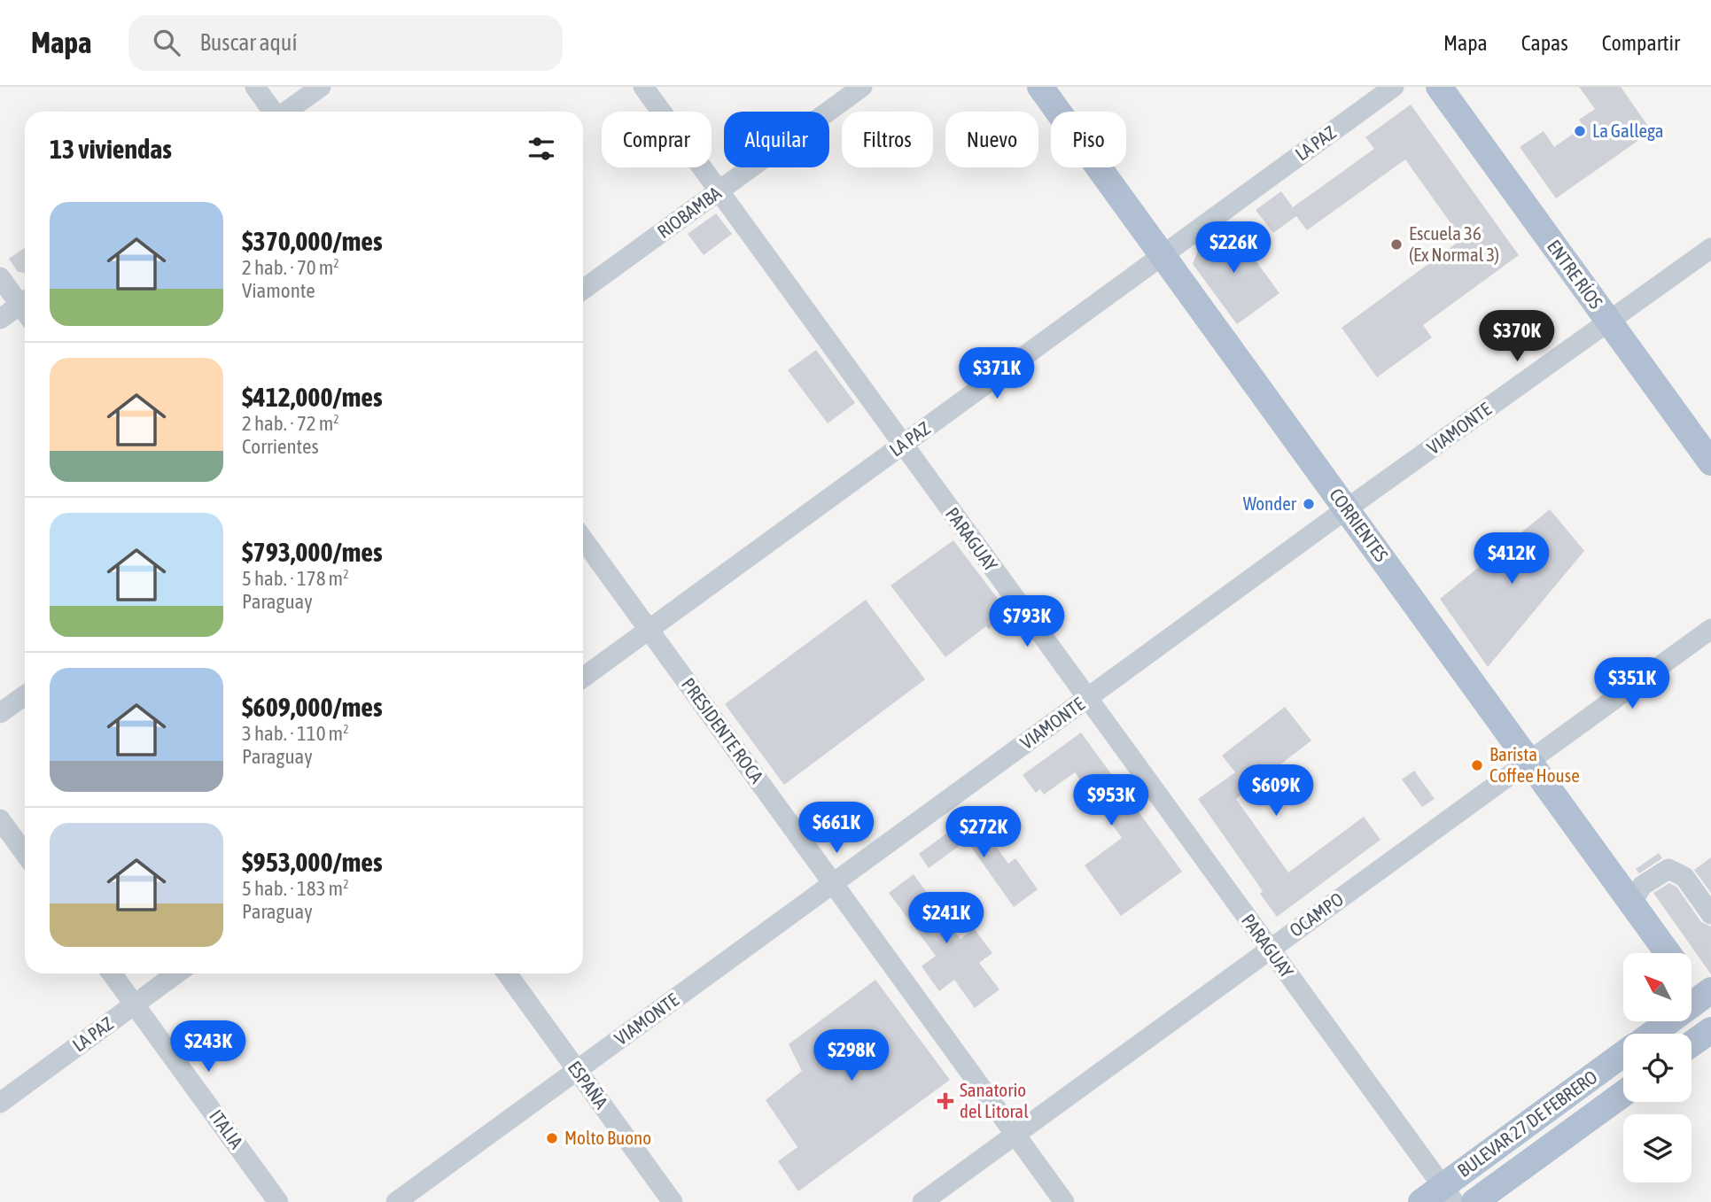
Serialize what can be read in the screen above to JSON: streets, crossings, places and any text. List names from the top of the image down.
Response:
{
  "streets": {
    "main road": ["ENTRE RÍOS", "CORRIENTES", "BULEVAR 27 DE FEBRERO"],
    "street": [
      "LA PAZ",
      "RIOBAMBA",
      "VIAMONTE",
      "PARAGUAY",
      "PRESIDENTE ROCA",
      "OCAMPO",
      "ESPAÑA",
      "ITALIA"
    ]
  },
  "crossings": [
    ["LA PAZ", "CORRIENTES"],
    ["LA PAZ", "PARAGUAY"],
    ["LA PAZ", "PRESIDENTE ROCA"],
    ["LA PAZ", "ITALIA"],
    ["RIOBAMBA", "PARAGUAY"],
    ["ENTRE RÍOS", "VIAMONTE"],
    ["VIAMONTE", "CORRIENTES"],
    ["VIAMONTE", "PARAGUAY"],
    ["VIAMONTE", "PRESIDENTE ROCA"],
    ["VIAMONTE", "ESPAÑA"],
    ["CORRIENTES", "OCAMPO"],
    ["PARAGUAY", "OCAMPO"],
    ["PARAGUAY", "BULEVAR 27 DE FEBRERO"],
    ["PRESIDENTE ROCA", "OCAMPO"]
  ],
  "places": {
    "other": [
      "La Gallega",
      "Escuela 36 (Ex Normal 3)",
      "Wonder",
      "Barista Coffee House",
      "Molto Buono"
    ],
    "health": ["Sanatorio del Litoral"]
  },
  "north": "top left",
  "page": {
    "header": "Mapa",
    "search": "Buscar aquí",
    "nav": ["Mapa", "Capas", "Compartir"],
    "chip": [
      "Comprar",
      "Alquilar",
      "Filtros",
      "Nuevo",
      "Piso"
    ],
    "heading": "13 viviendas",
    "list": [
      {
        "name": "$370,000/mes",
        "note": "2 hab. · 70 m² · Viamonte"
      },
      {
        "name": "$412,000/mes",
        "note": "2 hab. · 72 m² · Corrientes"
      },
      {
        "name": "$793,000/mes",
        "note": "5 hab. · 178 m² · Paraguay"
      },
      {
        "name": "$609,000/mes",
        "note": "3 hab. · 110 m² · Paraguay"
      },
      {
        "name": "$953,000/mes",
        "note": "5 hab. · 183 m² · Paraguay"
      }
    ],
    "price": [
      "$226K",
      "$370K",
      "$371K",
      "$412K",
      "$793K",
      "$351K",
      "$609K",
      "$953K",
      "$661K",
      "$272K",
      "$241K",
      "$243K",
      "$298K"
    ]
  }
}
